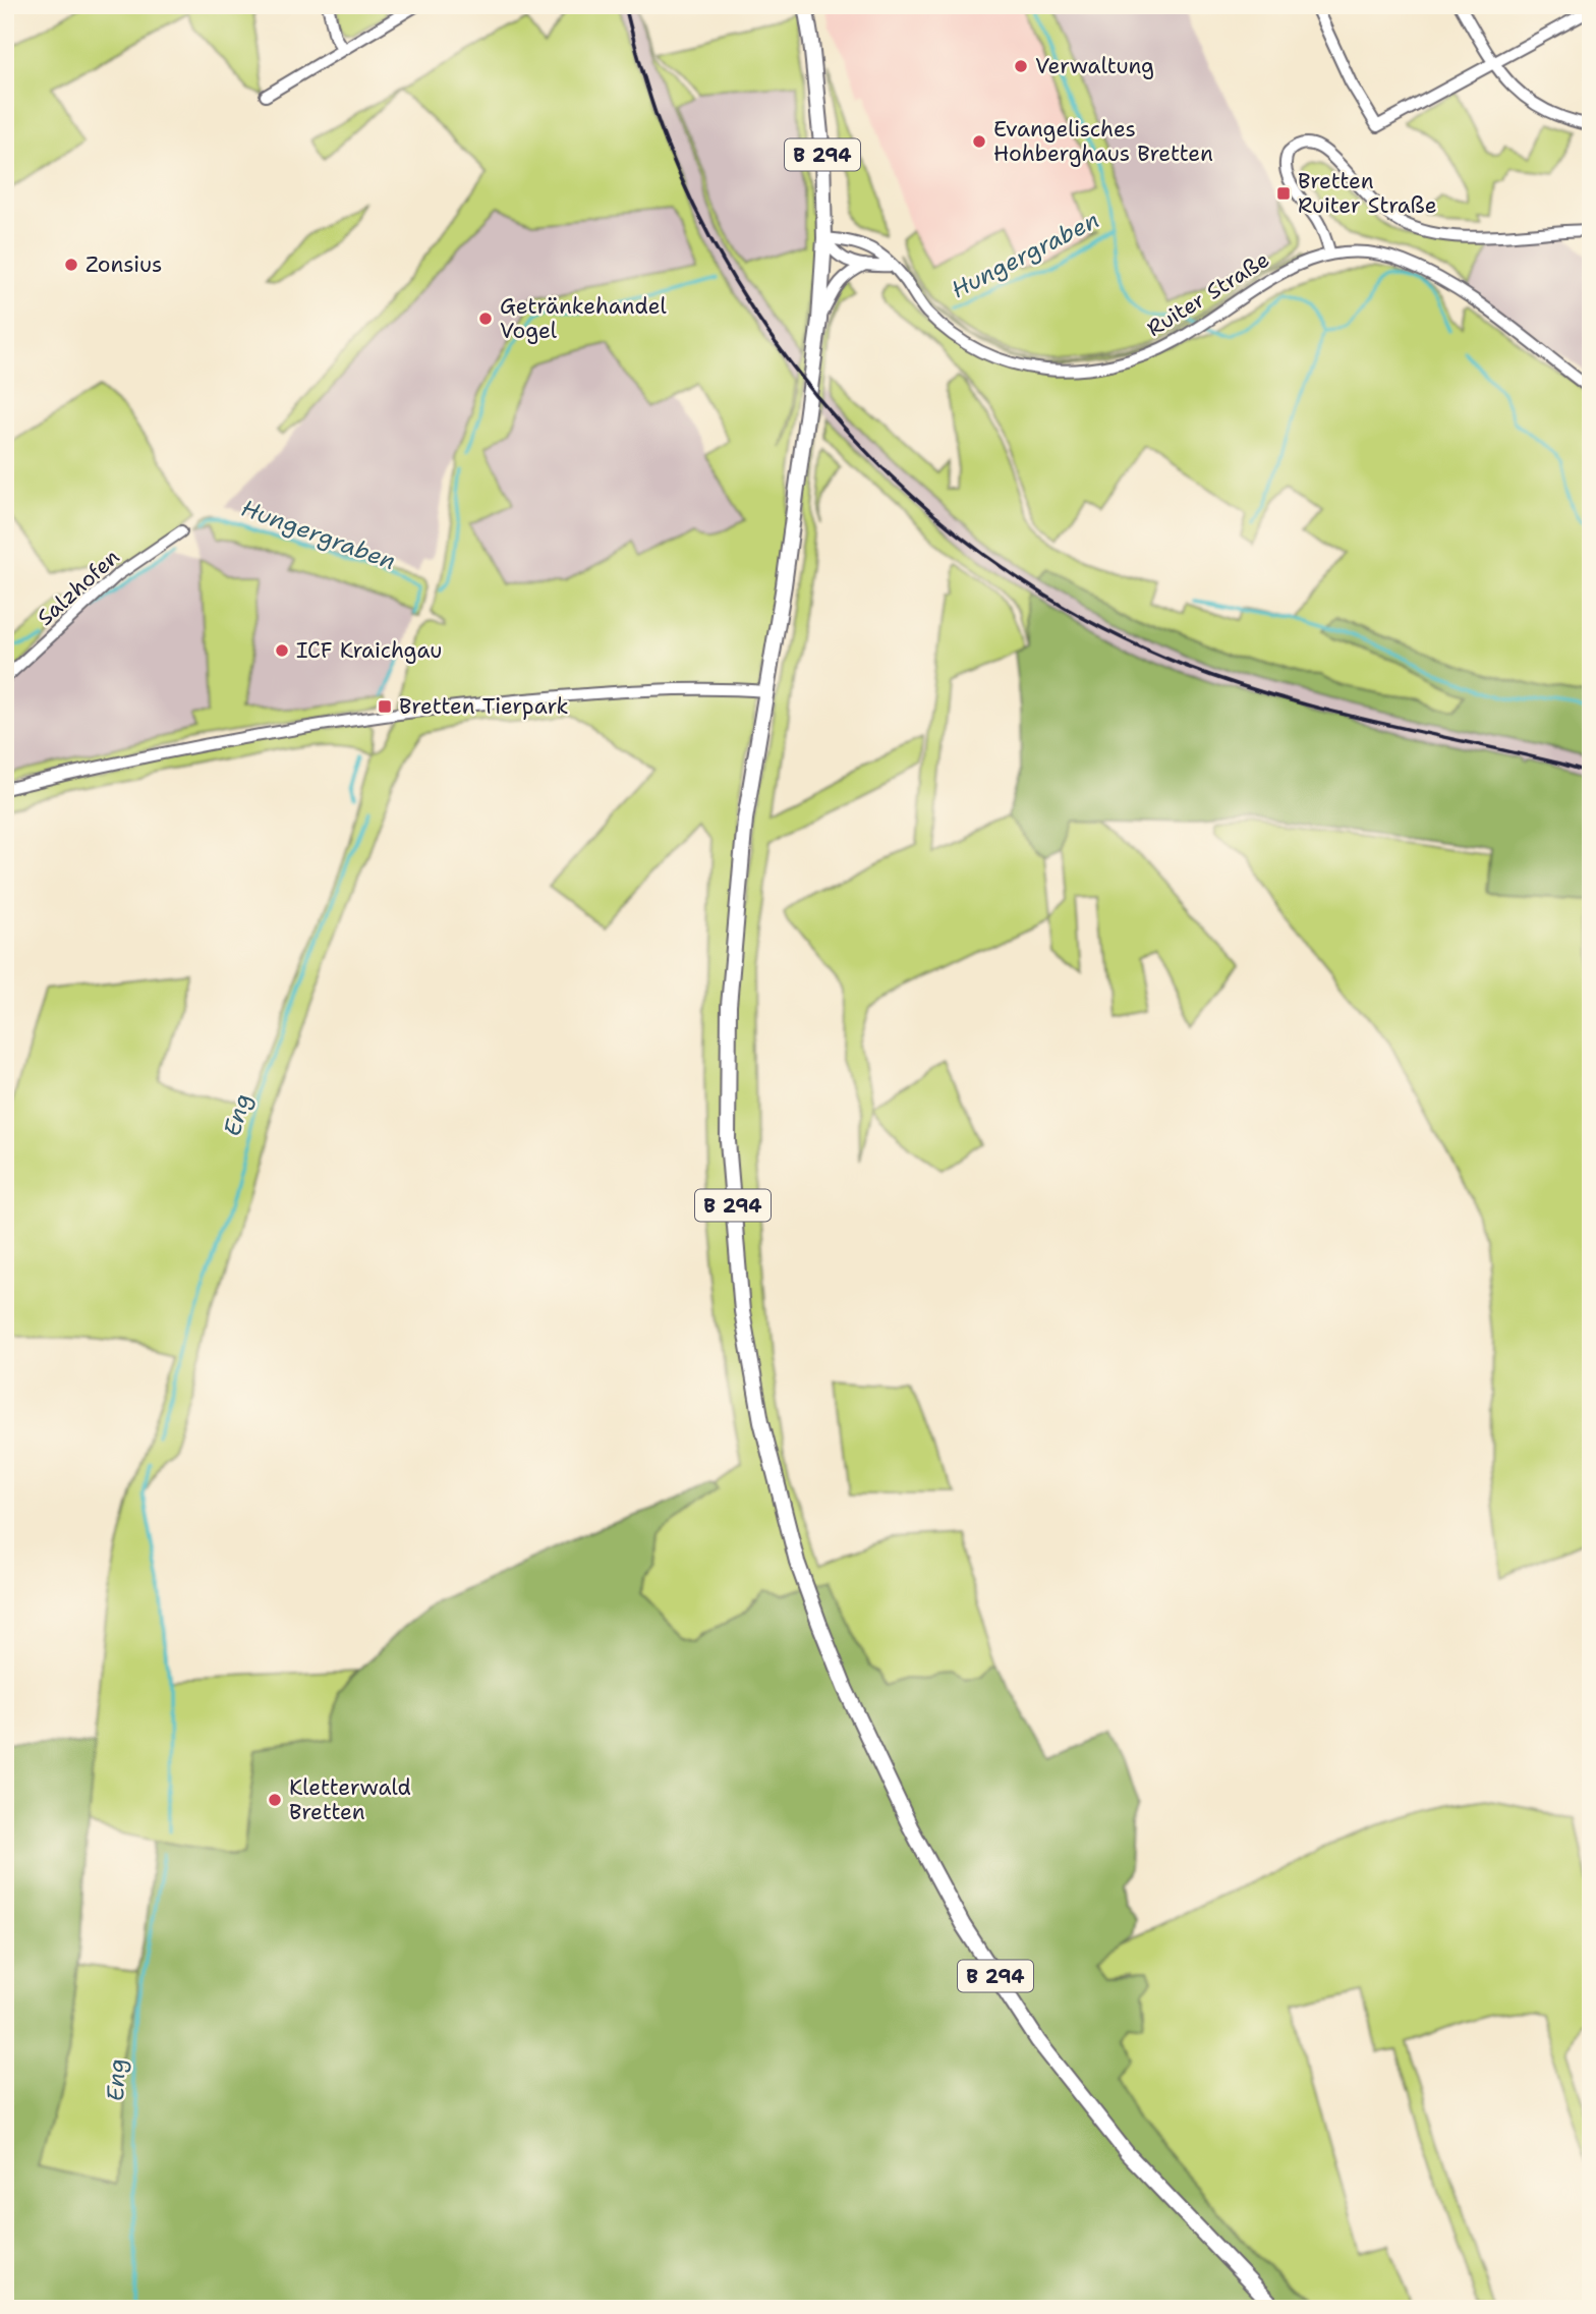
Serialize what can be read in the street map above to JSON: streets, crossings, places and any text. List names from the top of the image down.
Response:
{
  "streets": {
    "main road": ["B 294"],
    "street": ["Ruiter Straße", "Salzhofen"]
  },
  "crossings": [
    ["B 294", "Ruiter Straße"]
  ],
  "water": ["Hungergraben", "Eng"],
  "places": {
    "other": [
      "Verwaltung",
      "Evangelisches Hohberghaus Bretten",
      "Zonsius",
      "Getränkehandel Vogel",
      "ICF Kraichgau",
      "Kletterwald Bretten"
    ],
    "transit": ["Bretten Ruiter Straße", "Bretten Tierpark"]
  }
}
